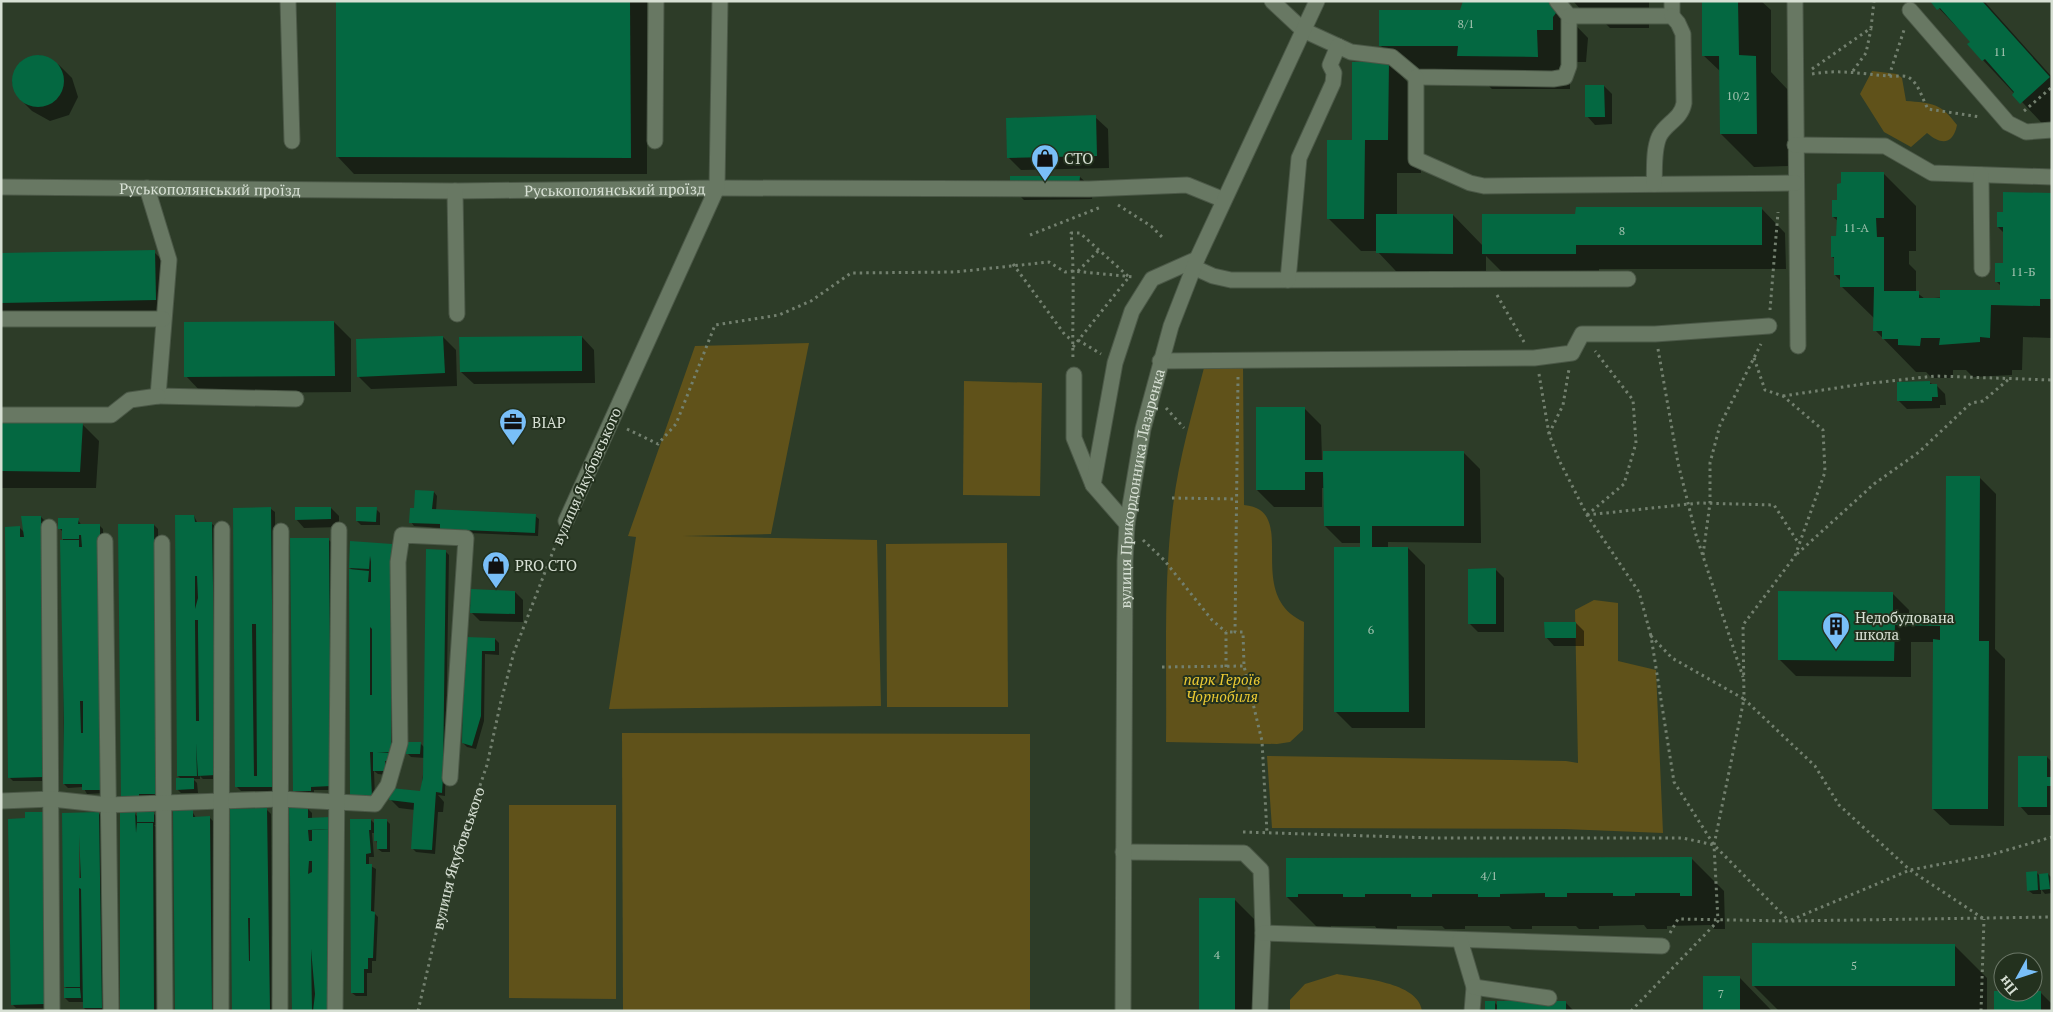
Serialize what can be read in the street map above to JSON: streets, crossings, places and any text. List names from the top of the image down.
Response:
{
  "streets": {
    "street": ["Руськополянський проїзд", "вулиця Якубовського", "вулиця Прикордонника Лазаренка"]
  },
  "crossings": [
    ["Руськополянський проїзд", "вулиця Якубовського"],
    ["Руськополянський проїзд", "вулиця Прикордонника Лазаренка"]
  ],
  "parks": ["парк Героїв Чорнобиля"],
  "places": {
    "shop": ["СТО", "PRO СТО"],
    "office": ["ВІАР"],
    "building": ["Недобудована школа"]
  },
  "house_numbers": [
    "8/1",
    "11",
    "10/2",
    "11-А",
    "8",
    "11-Б",
    "6",
    "4/1",
    "4",
    "5",
    "7"
  ],
  "north": "bottom left"
}
